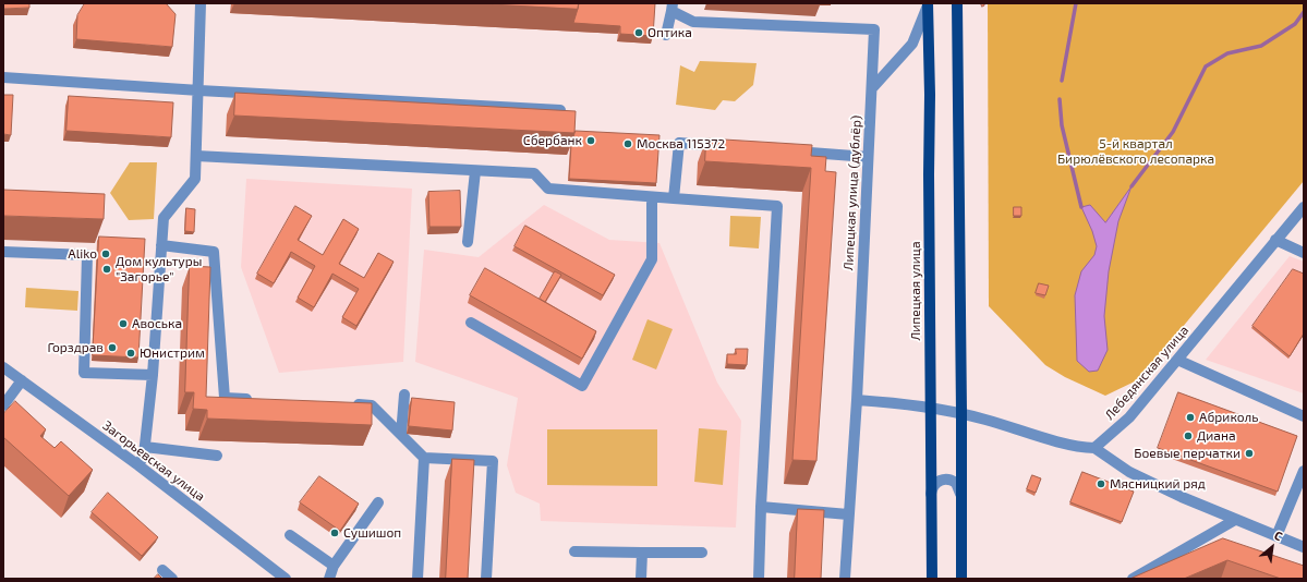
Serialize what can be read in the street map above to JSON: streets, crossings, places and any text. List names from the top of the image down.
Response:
{
  "streets": {
    "main road": ["Липецкая улица"],
    "street": ["Липецкая улица (дублёр)", "Лебедянская улица", "Загорьевская улица"]
  },
  "parks": ["5-й квартал Бирюлёвского лесопарка"],
  "places": [
    "Оптика",
    "Сбербанк",
    "Москва 115372",
    "Aliko",
    "Дом культуры \"Загорье\"",
    "Авоська",
    "Горздрав",
    "Юнистрим",
    "Абриколь",
    "Диана",
    "Боевые перчатки",
    "Мясницкий ряд",
    "Сушишоп"
  ],
  "north": "top right"
}
